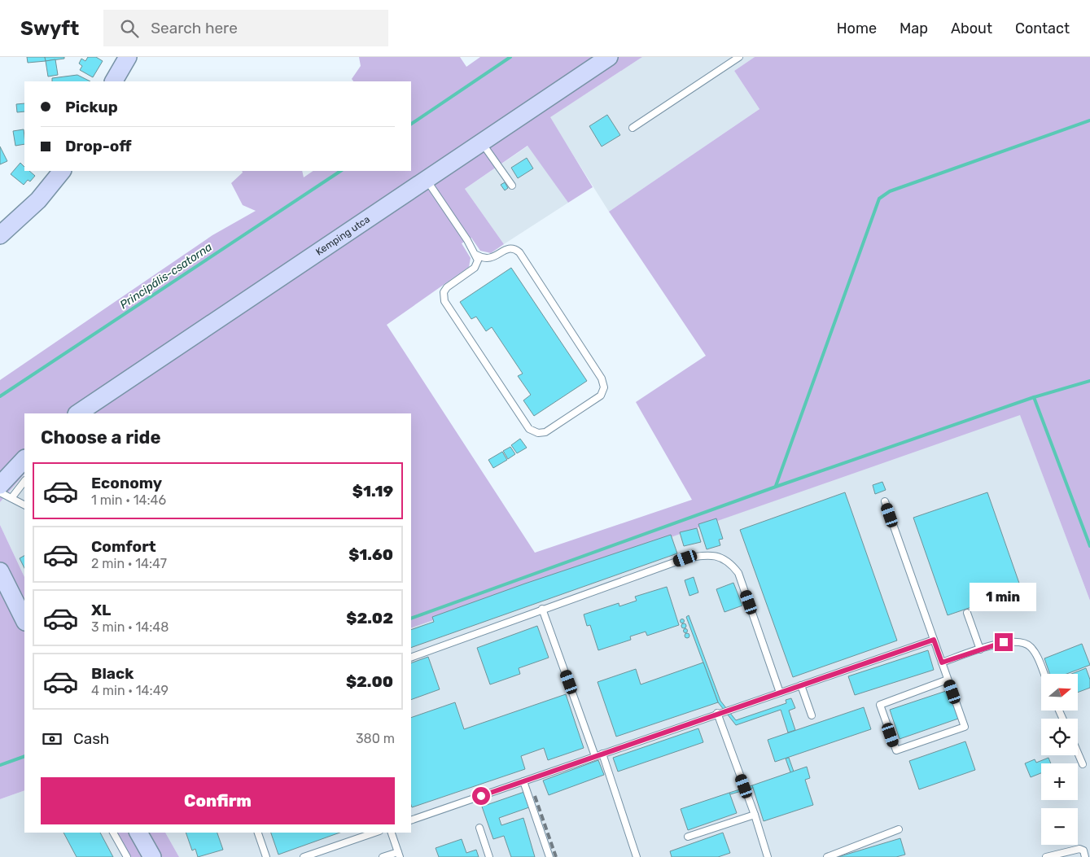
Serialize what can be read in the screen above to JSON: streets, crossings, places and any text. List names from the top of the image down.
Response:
{
  "streets": {
    "main road": ["Kemping utca"]
  },
  "water": ["Principális-csatorna"],
  "north": "right",
  "page": {
    "header": "Swyft",
    "search": "Search here",
    "nav": [
      "Home",
      "Map",
      "About",
      "Contact"
    ],
    "banner": ["Pickup", "Drop-off"],
    "heading": "Choose a ride",
    "list": [
      {
        "name": "Economy",
        "note": "1 min · 14:46",
        "value": "$1.19"
      },
      {
        "name": "Comfort",
        "note": "2 min · 14:47",
        "value": "$1.60"
      },
      {
        "name": "XL",
        "note": "3 min · 14:48",
        "value": "$2.02"
      },
      {
        "name": "Black",
        "note": "4 min · 14:49",
        "value": "$2.00"
      }
    ],
    "bubble": "1 min",
    "map_buttons": ["+", "−"],
    "pay": ["Cash", "380 m"],
    "buttons": "Confirm"
  }
}
